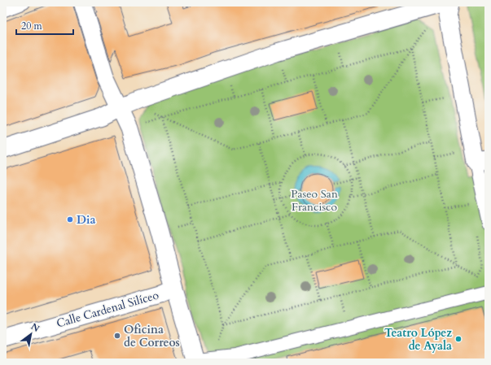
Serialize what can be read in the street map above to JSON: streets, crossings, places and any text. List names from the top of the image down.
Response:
{
  "streets": {
    "street": ["Calle Cardenal Silíceo"]
  },
  "parks": ["Paseo San Francisco"],
  "places": ["Dia", "Oficina de Correos", "Teatro López de Ayala"],
  "scale_bar": "20 m",
  "north": "top right"
}
